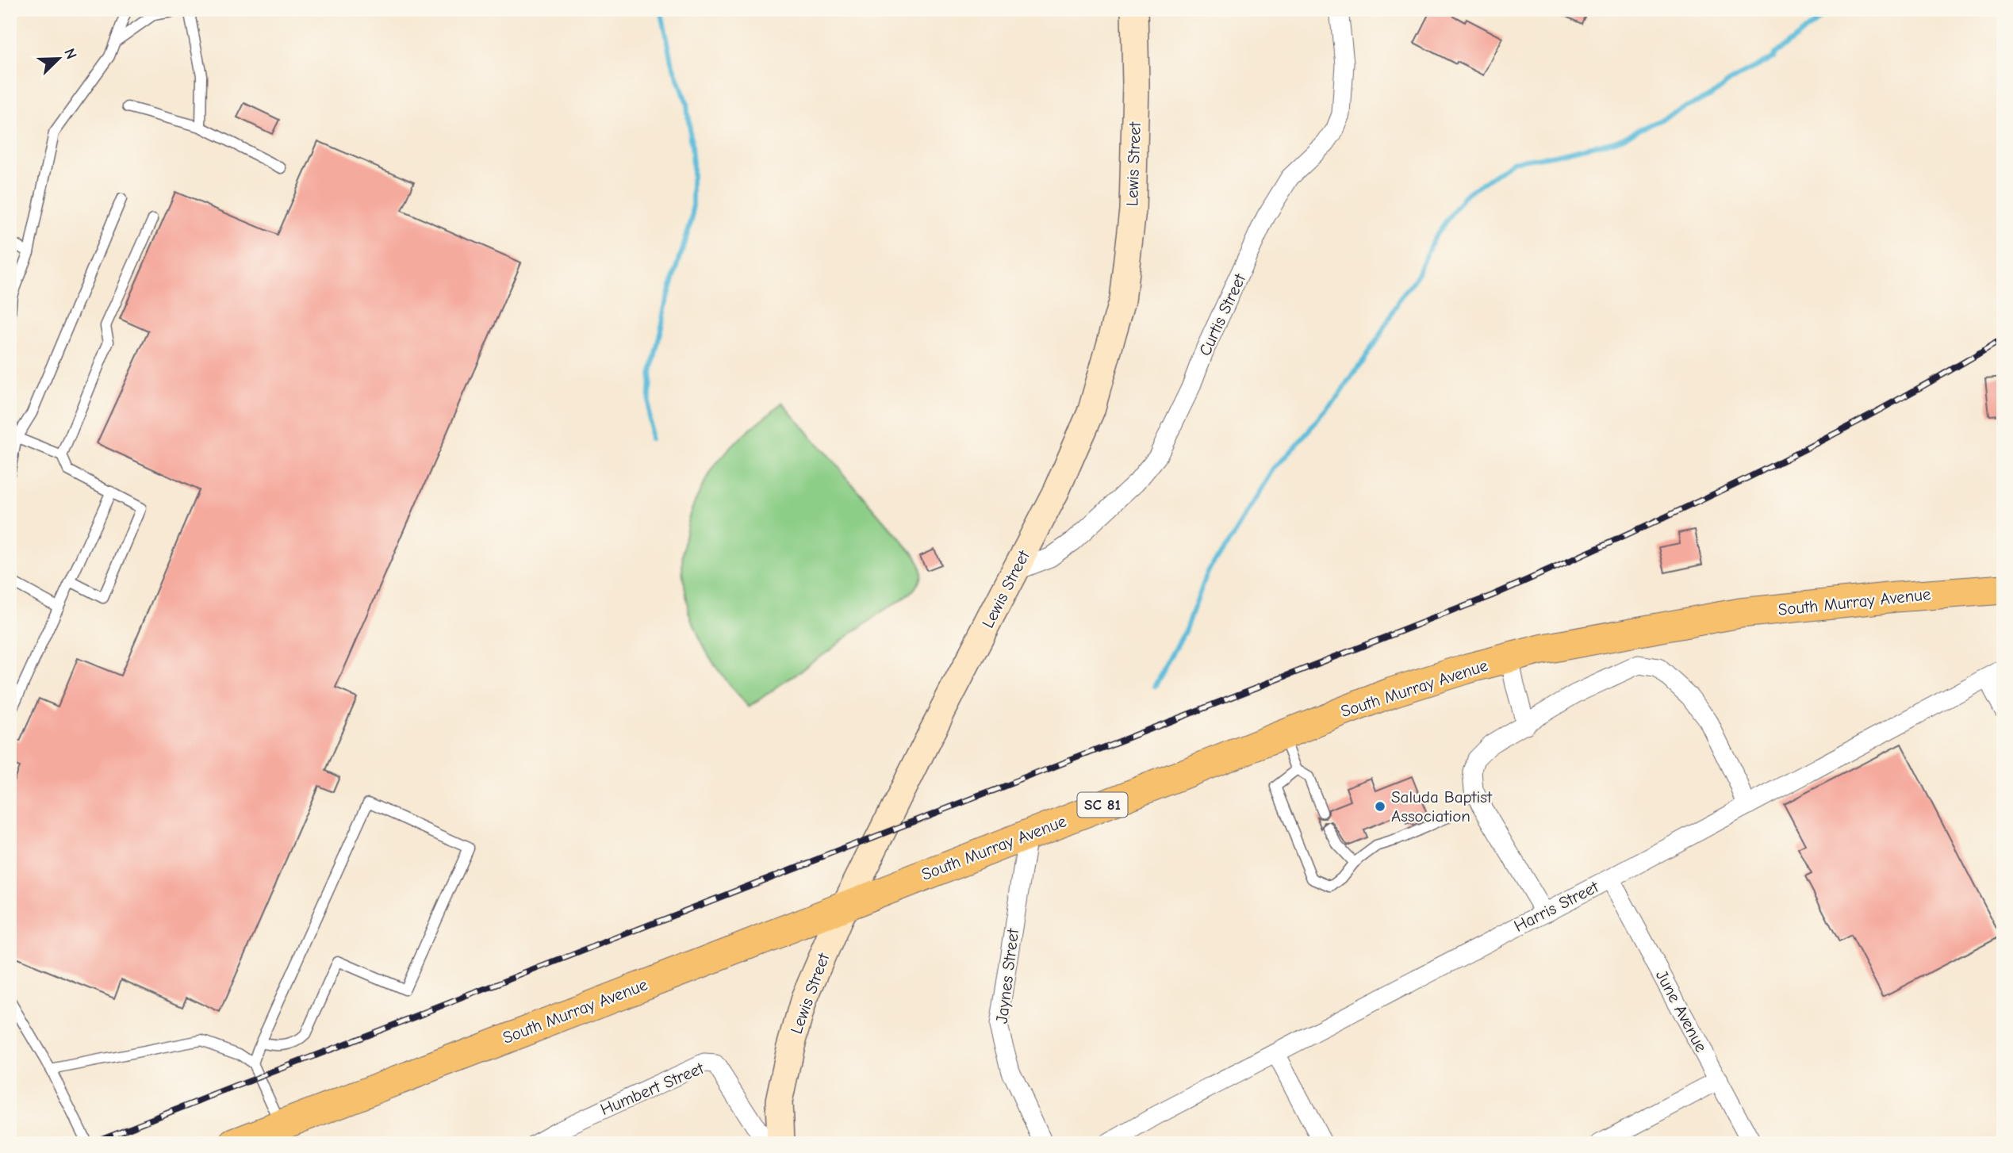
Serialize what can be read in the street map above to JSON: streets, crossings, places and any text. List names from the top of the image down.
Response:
{
  "streets": {
    "main road": ["South Murray Avenue", "SC 81"],
    "street": [
      "Lewis Street",
      "Curtis Street",
      "Harris Street",
      "Jaynes Street",
      "June Avenue",
      "Humbert Street"
    ]
  },
  "crossings": [
    ["Lewis Street", "Curtis Street"],
    ["Lewis Street", "South Murray Avenue"],
    ["South Murray Avenue", "Jaynes Street"],
    ["Harris Street", "June Avenue"]
  ],
  "places": ["Saluda Baptist Association"],
  "north": "top right"
}
